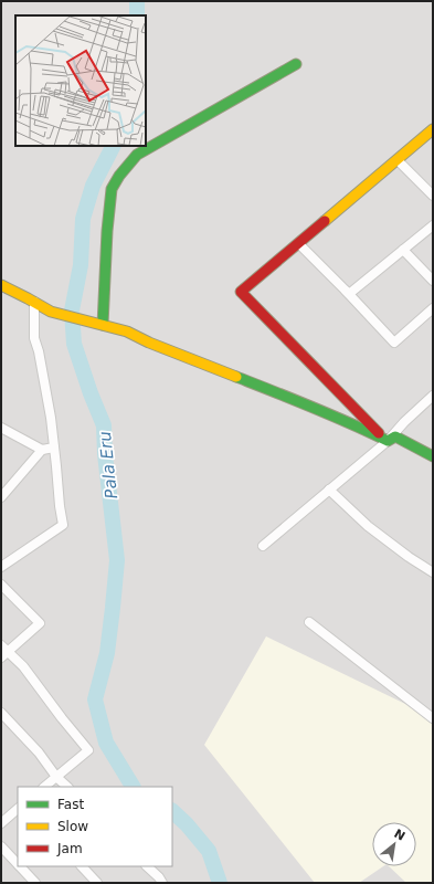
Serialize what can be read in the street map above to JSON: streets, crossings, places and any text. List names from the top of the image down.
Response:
{
  "water": ["Pala Eru"],
  "legend": ["Fast", "Slow", "Jam"],
  "north": "top right"
}
